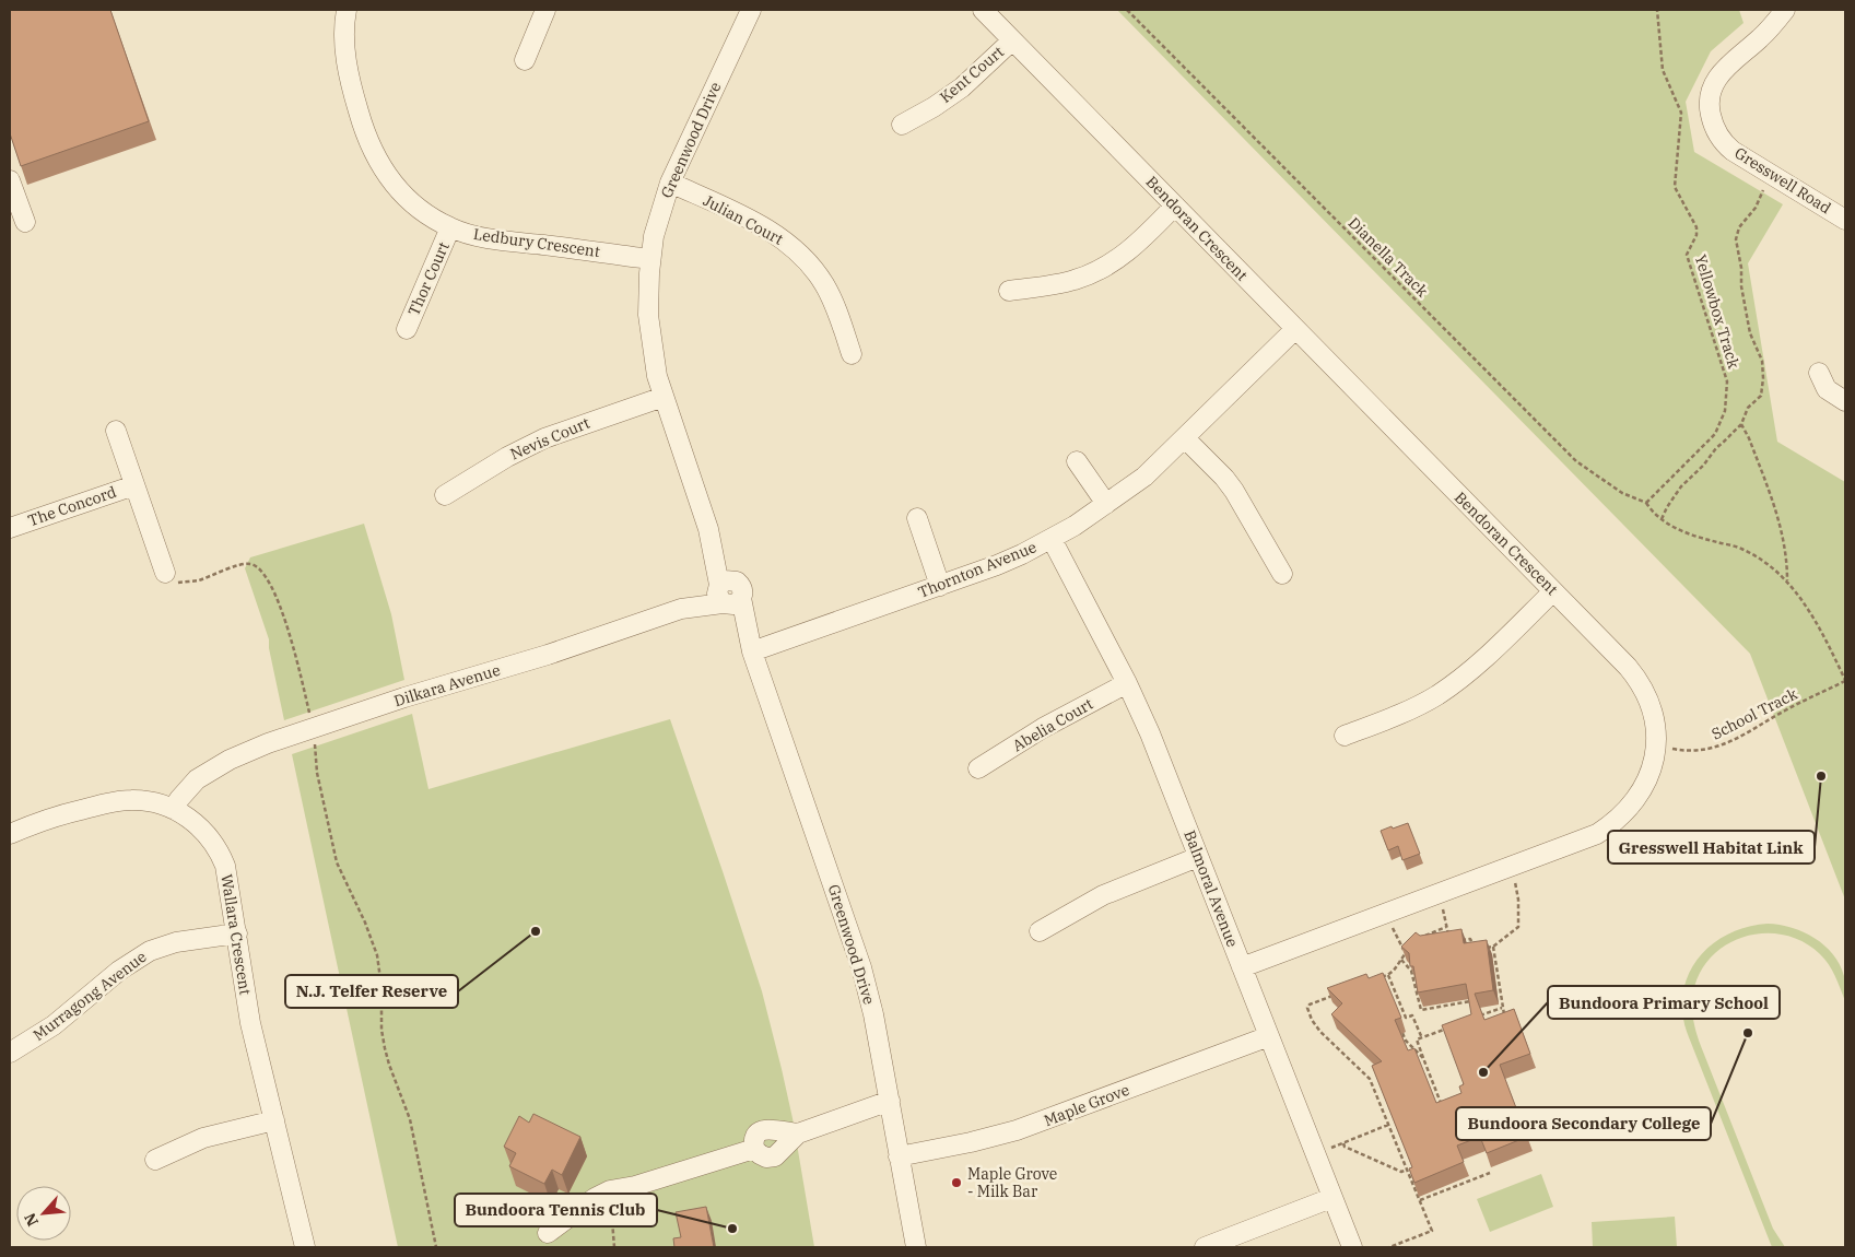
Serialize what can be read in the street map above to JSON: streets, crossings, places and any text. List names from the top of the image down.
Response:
{
  "streets": {
    "street": [
      "Kent Court",
      "Greenwood Drive",
      "Gresswell Road",
      "Julian Court",
      "Bendoran Crescent",
      "Ledbury Crescent",
      "Thor Court",
      "Nevis Court",
      "The Concord",
      "Thornton Avenue",
      "Dilkara Avenue",
      "Abelia Court",
      "Balmoral Avenue",
      "Wallara Crescent",
      "Murragong Avenue",
      "Maple Grove"
    ],
    "path": ["Dianella Track", "Yellowbox Track", "School Track"]
  },
  "crossings": [
    ["Kent Court", "Bendoran Crescent"],
    ["Greenwood Drive", "Julian Court"],
    ["Greenwood Drive", "Ledbury Crescent"],
    ["Greenwood Drive", "Nevis Court"],
    ["Greenwood Drive", "Thornton Avenue"],
    ["Greenwood Drive", "Dilkara Avenue"],
    ["Greenwood Drive", "Maple Grove"],
    ["Bendoran Crescent", "Thornton Avenue"],
    ["Bendoran Crescent", "Balmoral Avenue"],
    ["Ledbury Crescent", "Thor Court"],
    ["Dianella Track", "Yellowbox Track"],
    ["Thornton Avenue", "Balmoral Avenue"],
    ["Dilkara Avenue", "Wallara Crescent"],
    ["Abelia Court", "Balmoral Avenue"],
    ["Balmoral Avenue", "Maple Grove"],
    ["Wallara Crescent", "Murragong Avenue"]
  ],
  "places": [
    "Gresswell Habitat Link",
    "N.J. Telfer Reserve",
    "Bundoora Secondary College",
    "Bundoora Primary School",
    "Maple Grove - Milk Bar",
    "Bundoora Tennis Club"
  ],
  "north": "bottom left"
}
